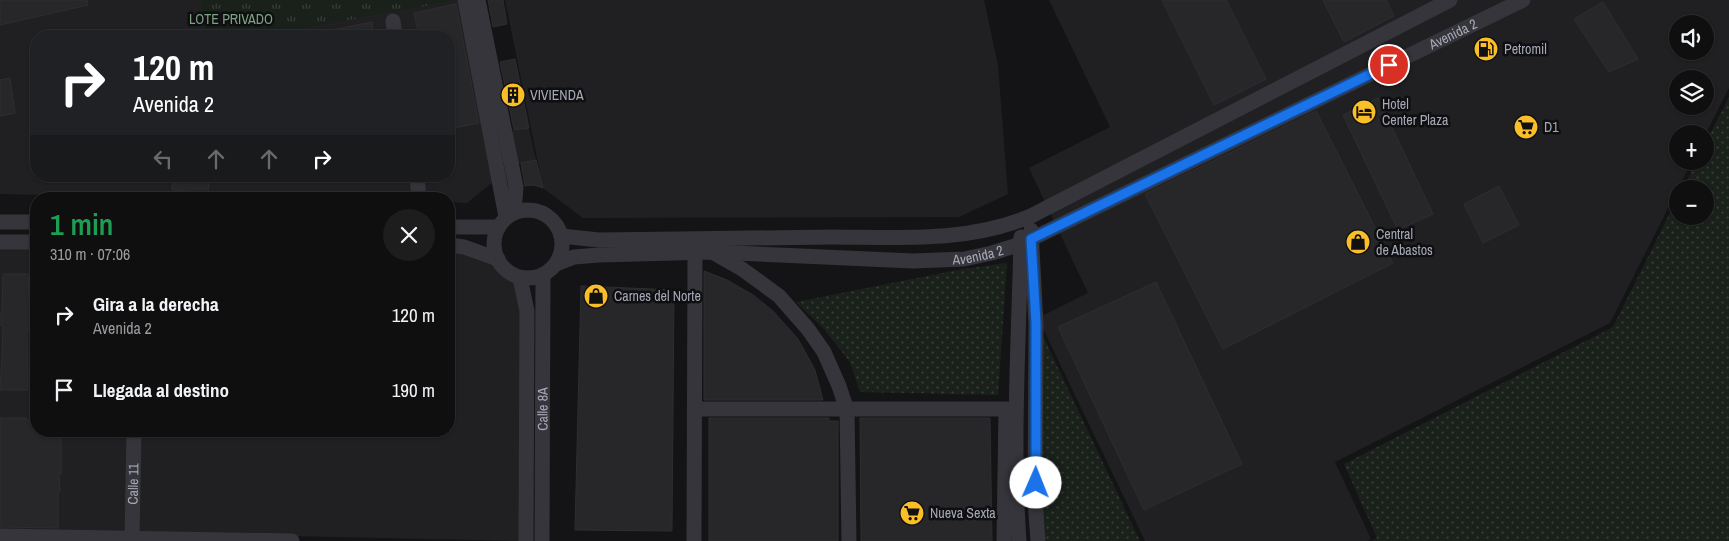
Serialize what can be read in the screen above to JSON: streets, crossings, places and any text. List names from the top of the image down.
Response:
{
  "streets": {
    "street": ["Avenida 2", "Calle 8A", "Calle 11"]
  },
  "crossings": [
    ["Avenida 2", "Calle 8A"]
  ],
  "parks": ["LOTE PRIVADO"],
  "places": {
    "fuel station": ["Petromil"],
    "building": ["VIVIENDA"],
    "hotel": ["Hotel Center Plaza"],
    "supermarket": ["D1", "Nueva Sexta"],
    "shop": ["Central de Abastos", "Carnes del Norte"]
  },
  "page": {
    "map_buttons": ["+", "−"],
    "turn": ["120 m", "Avenida 2"],
    "heading": ["1 min", "310 m · 07:06"],
    "list": [
      {
        "name": "Gira a la derecha",
        "note": "Avenida 2",
        "value": "120 m"
      },
      {
        "name": "Llegada al destino",
        "value": "190 m"
      }
    ]
  }
}
